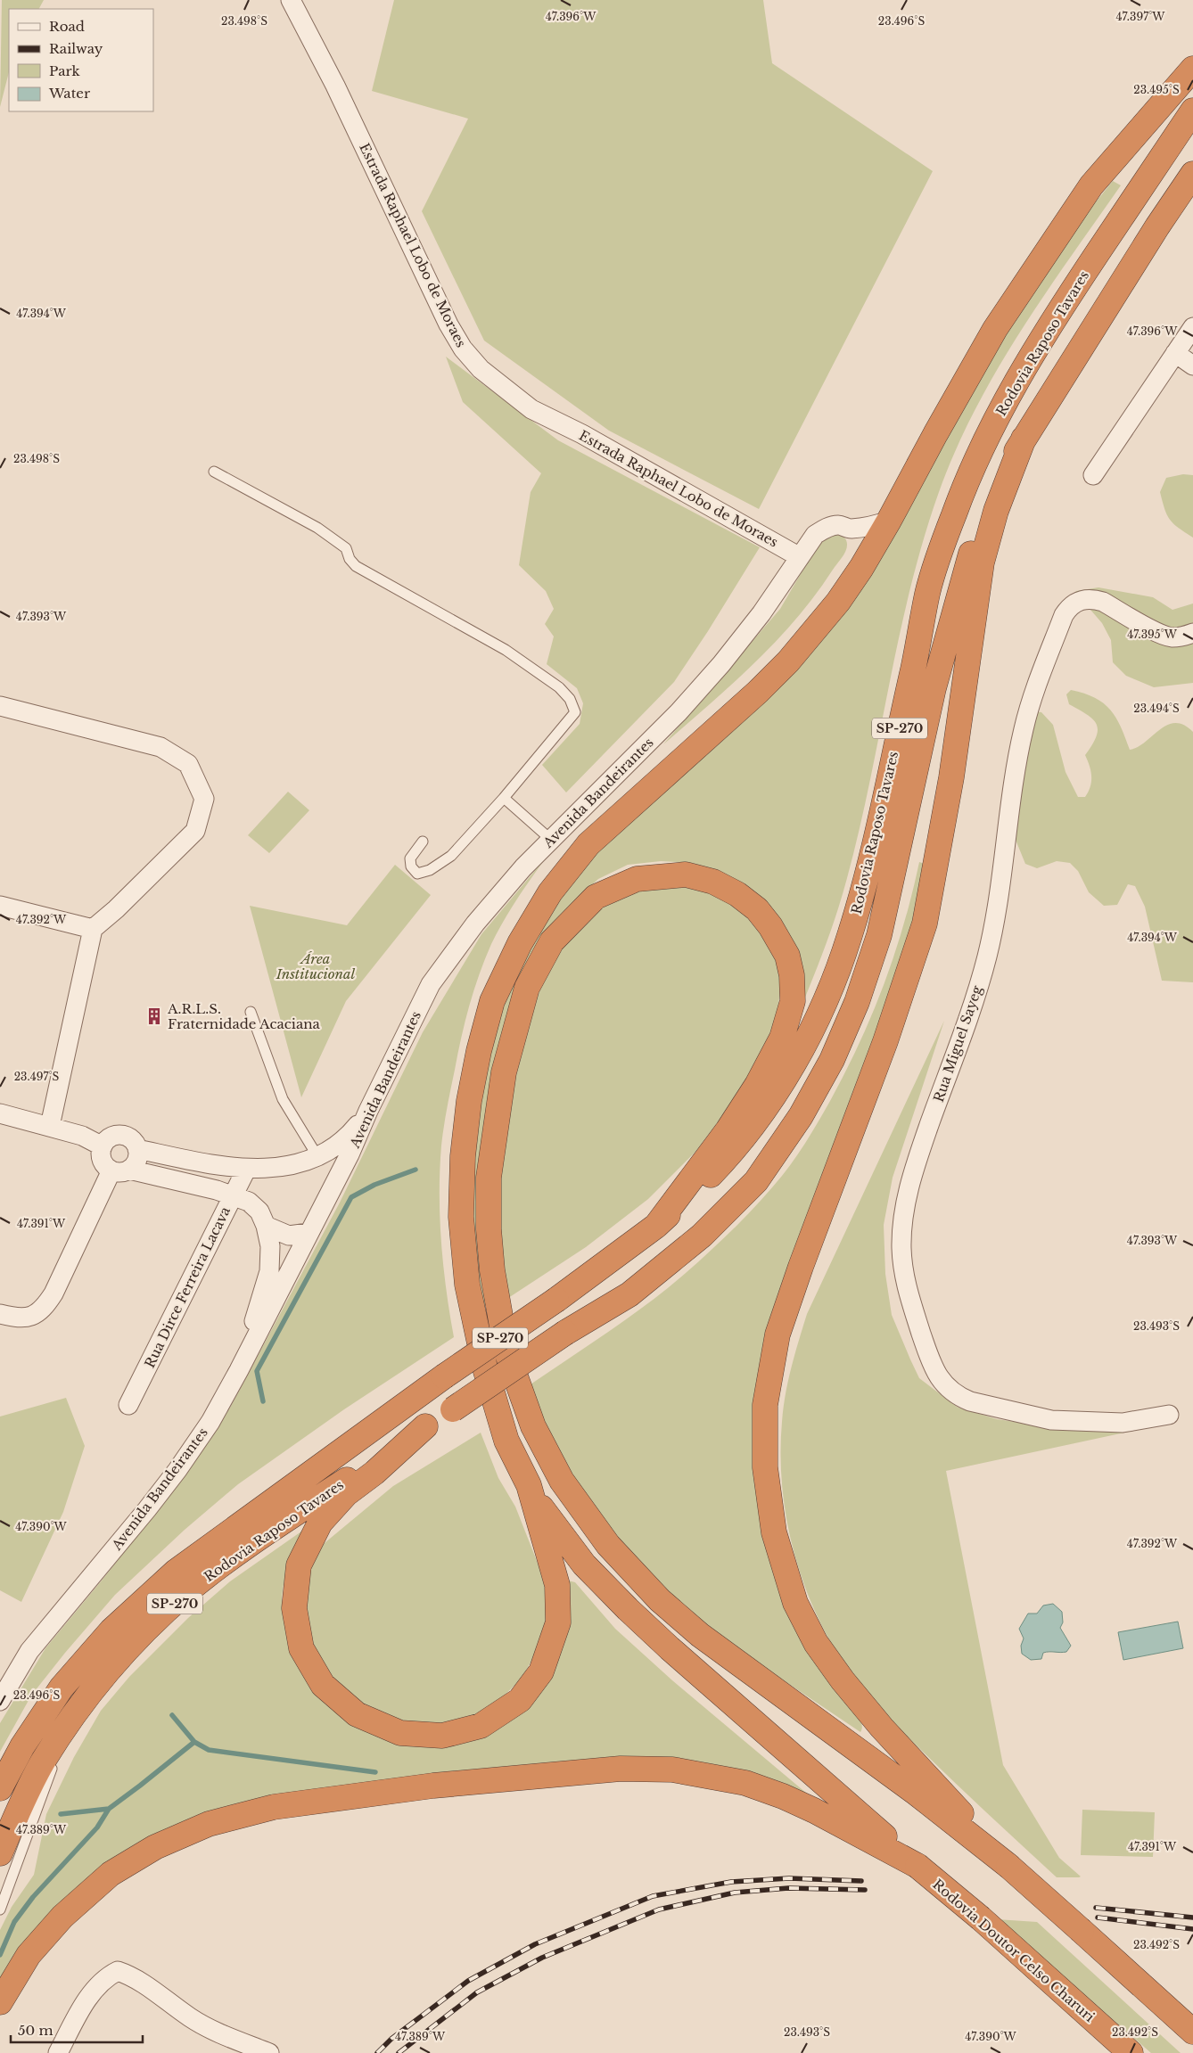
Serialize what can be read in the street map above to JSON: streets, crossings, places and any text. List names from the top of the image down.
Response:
{
  "streets": {
    "highway": ["Rodovia Raposo Tavares", "SP-270", "Rodovia Doutor Celso Charuri"],
    "street": [
      "Estrada Raphael Lobo de Moraes",
      "Avenida Bandeirantes",
      "Rua Miguel Sayeg",
      "Rua Dirce Ferreira Lacava"
    ]
  },
  "crossings": [
    ["Estrada Raphael Lobo de Moraes", "Avenida Bandeirantes"]
  ],
  "parks": ["Área Institucional"],
  "places": {
    "building": ["A.R.L.S. Fraternidade Acaciana"]
  },
  "legend": [
    "Road",
    "Railway",
    "Park",
    "Water"
  ],
  "scale_bar": "50 m",
  "coordinates": [
    "47.396°W",
    "47.397°W",
    "23.498°S",
    "23.496°S",
    "23.495°S",
    "47.394°W",
    "47.393°W",
    "47.395°W",
    "23.494°S",
    "47.392°W",
    "23.497°S",
    "47.391°W",
    "23.493°S",
    "47.390°W",
    "47.389°W",
    "23.492°S"
  ]
}
